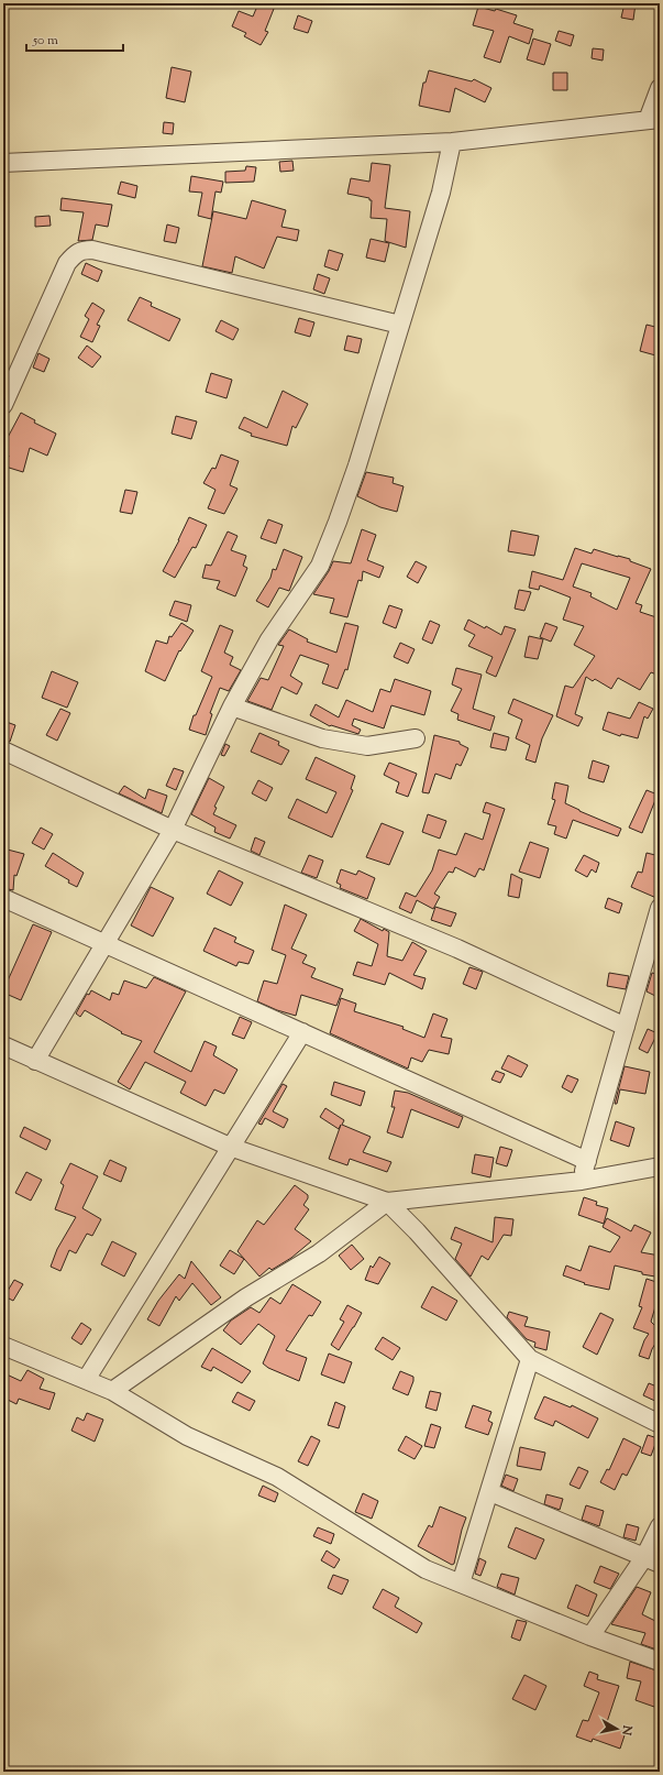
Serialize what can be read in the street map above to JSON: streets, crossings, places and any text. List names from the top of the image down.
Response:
{
  "scale_bar": "50 m",
  "north": "right"
}
